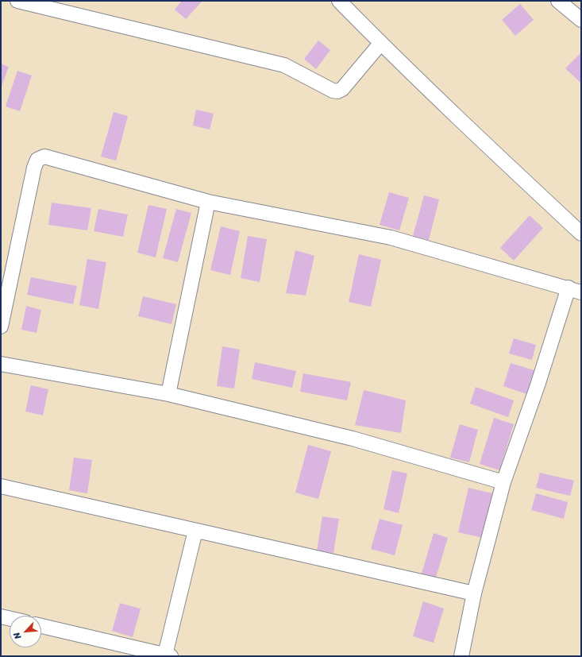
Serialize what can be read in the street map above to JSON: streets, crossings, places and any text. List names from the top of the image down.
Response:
{
  "north": "bottom left"
}
